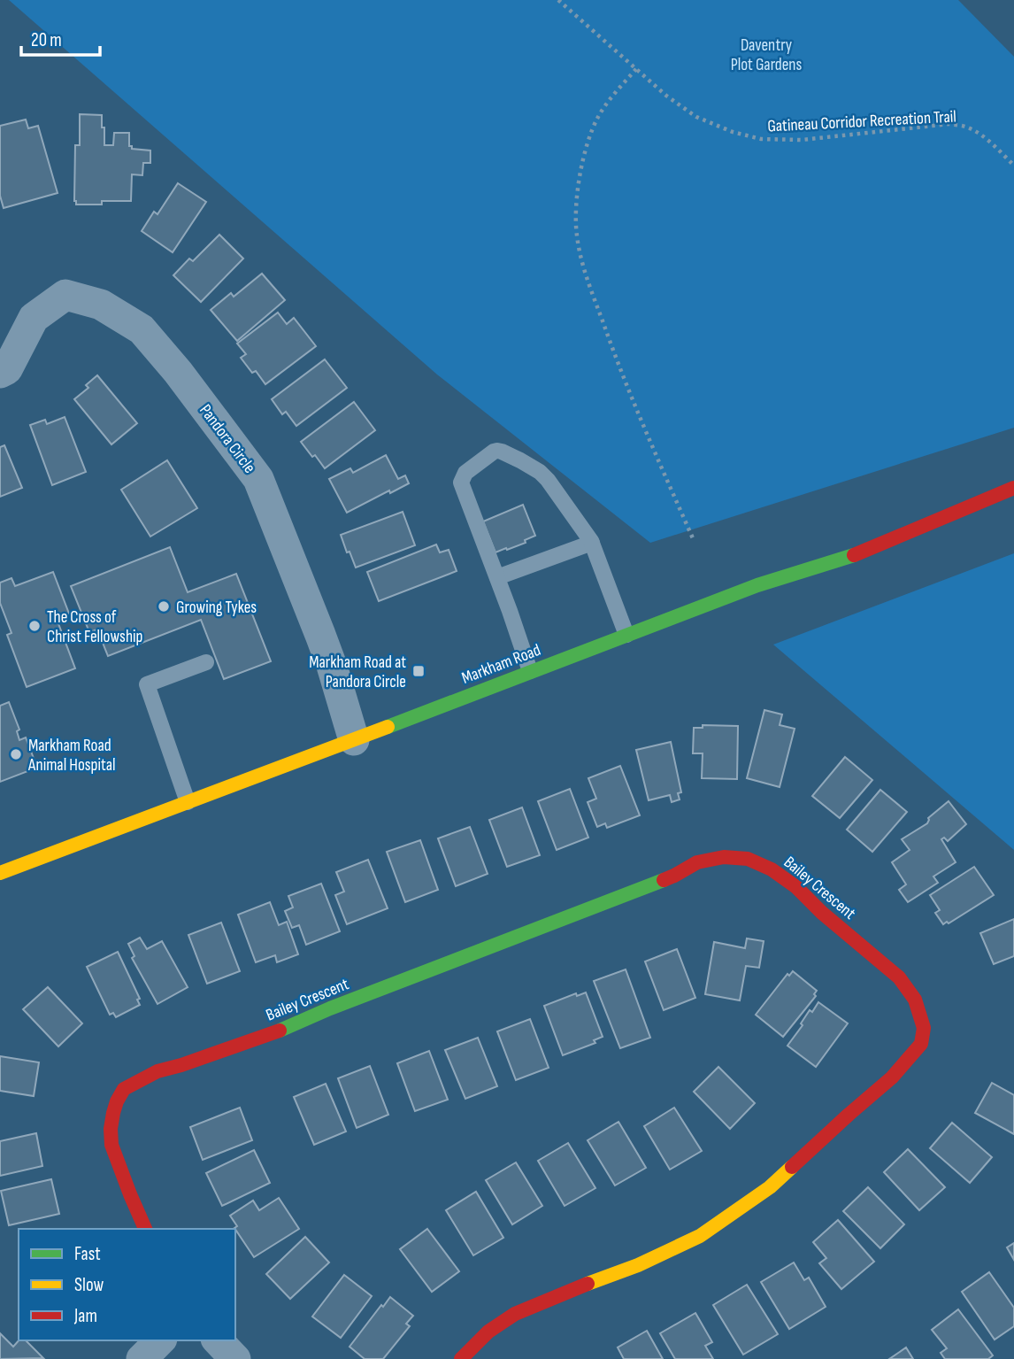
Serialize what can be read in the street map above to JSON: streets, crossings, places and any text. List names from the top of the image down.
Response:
{
  "streets": {
    "street": ["Pandora Circle", "Markham Road", "Bailey Crescent"],
    "path": ["Gatineau Corridor Recreation Trail"]
  },
  "crossings": [
    ["Pandora Circle", "Markham Road"]
  ],
  "parks": ["Daventry Plot Gardens"],
  "places": {
    "other": ["Growing Tykes", "The Cross of Christ Fellowship", "Markham Road Animal Hospital"],
    "transit": ["Markham Road at Pandora Circle"]
  },
  "legend": ["Fast", "Slow", "Jam"],
  "scale_bar": "20 m"
}
